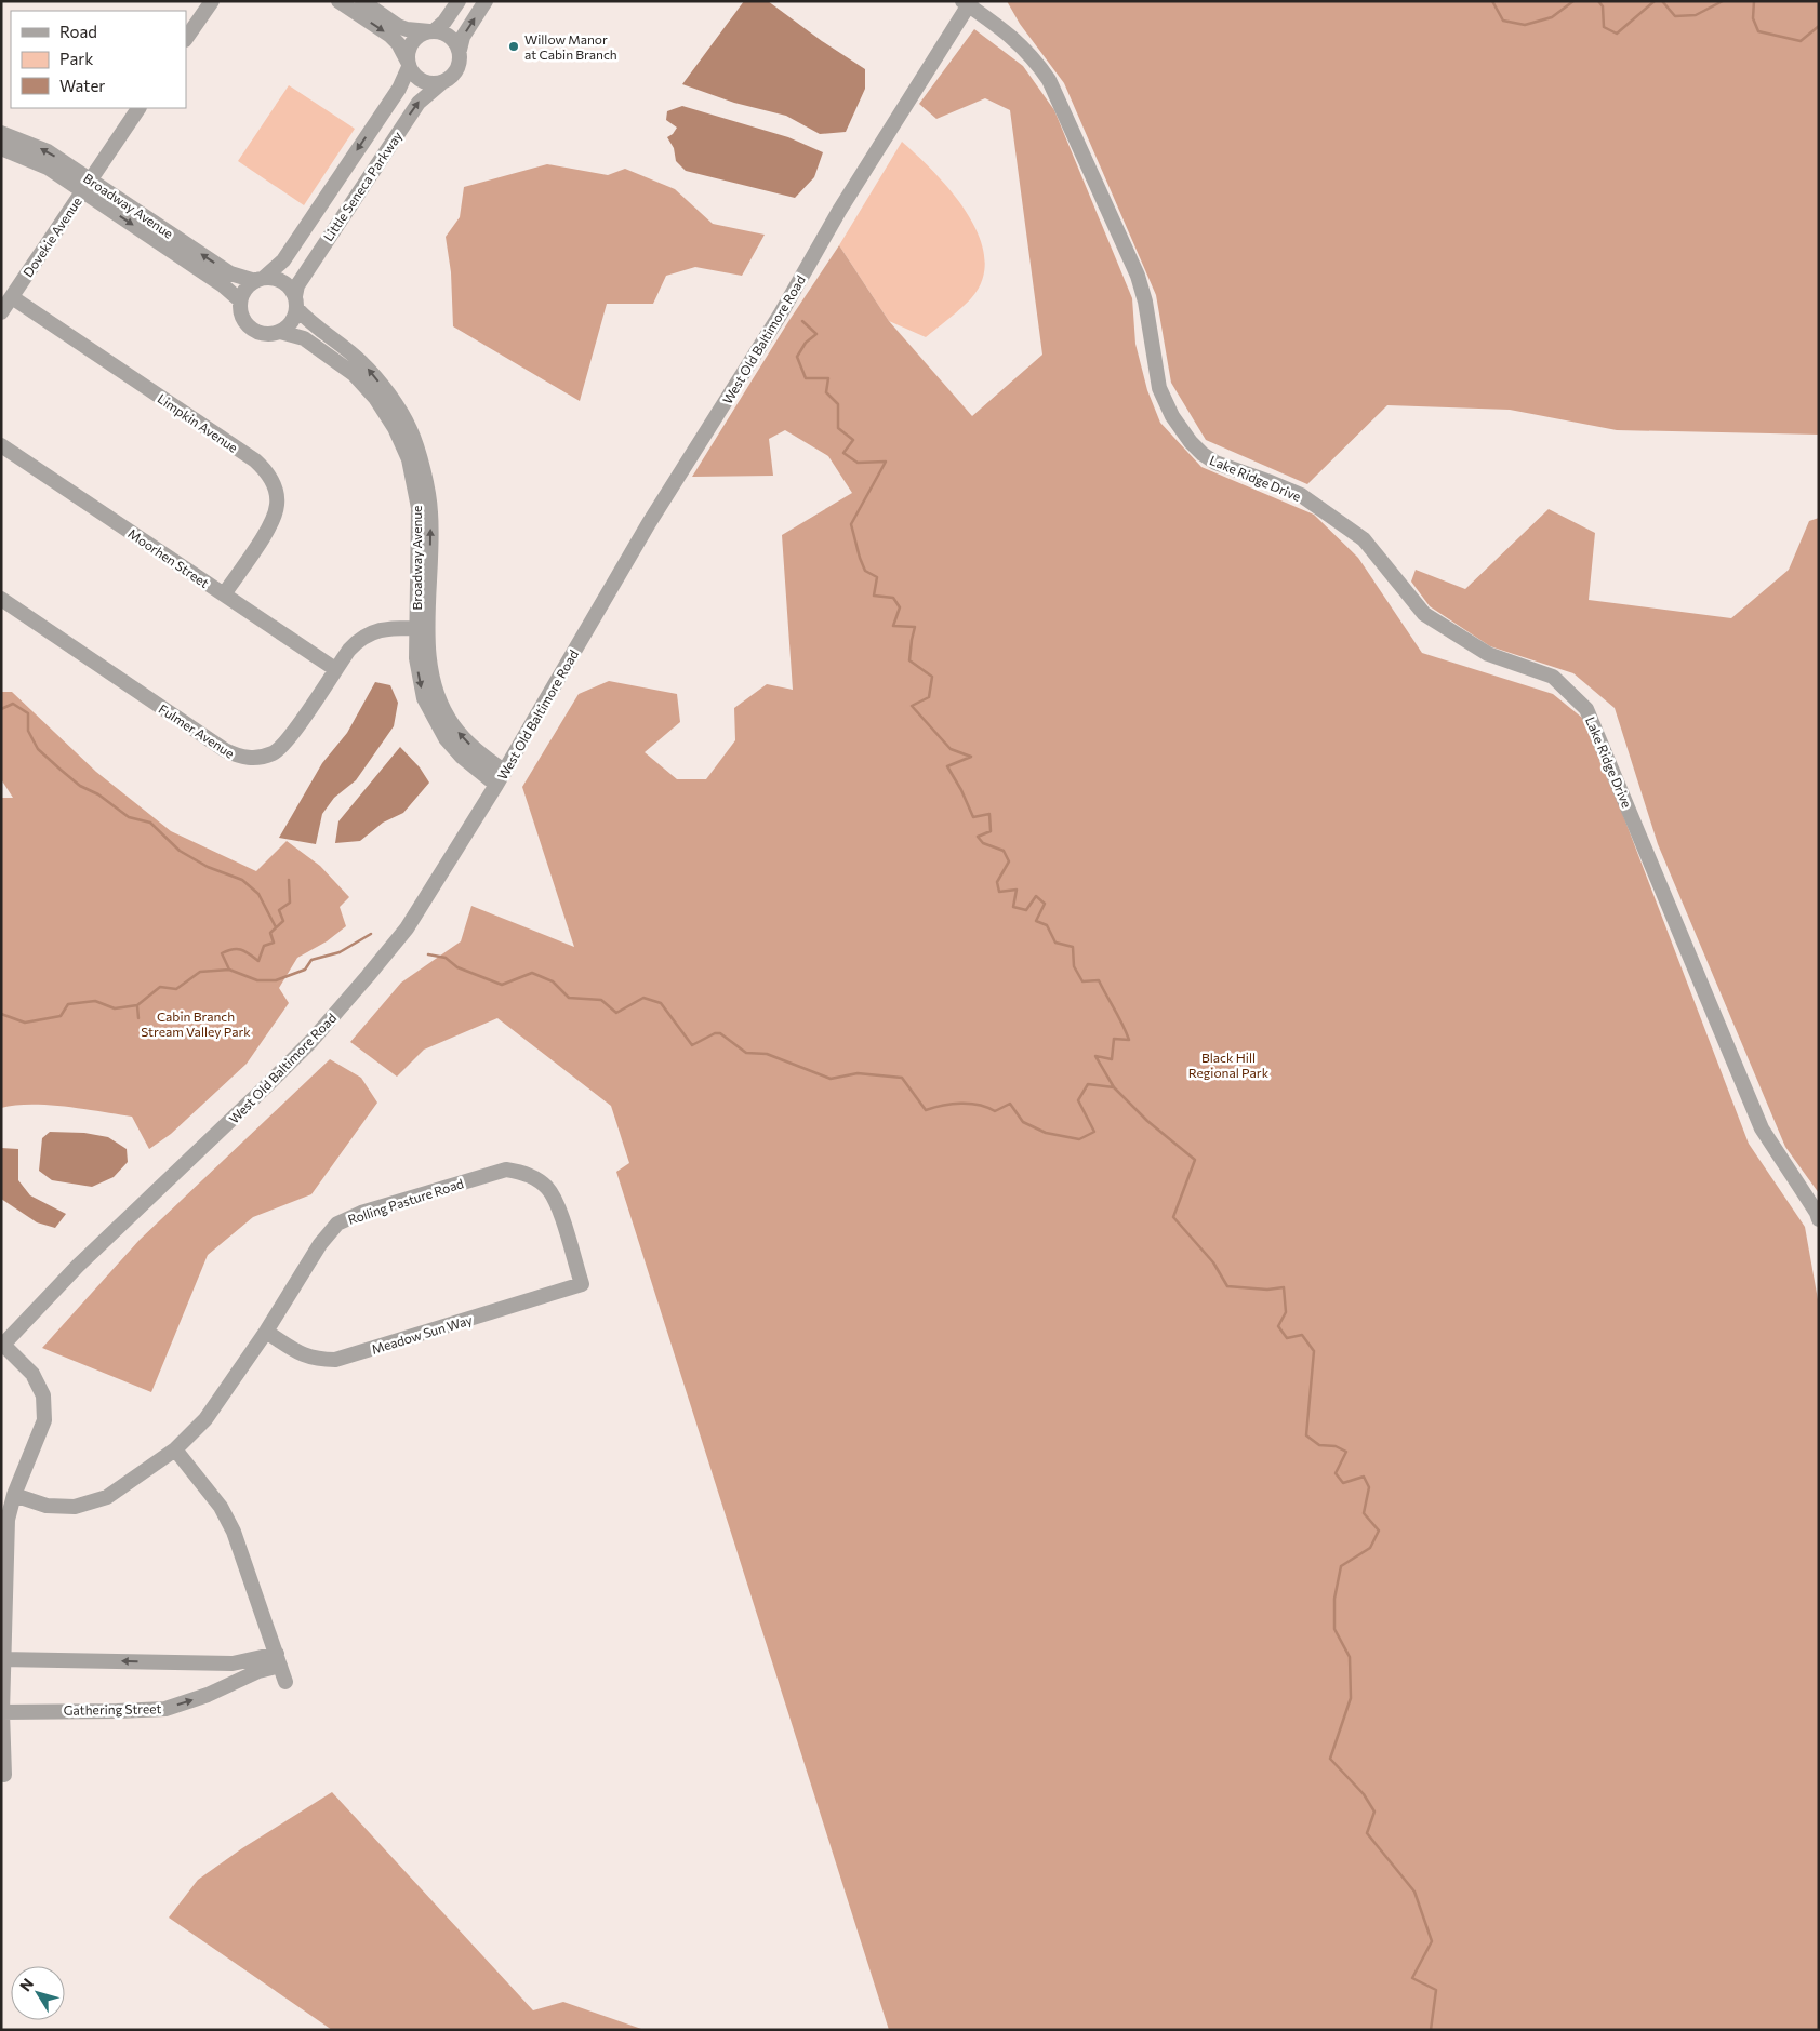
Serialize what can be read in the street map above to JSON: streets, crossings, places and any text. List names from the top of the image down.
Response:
{
  "streets": {
    "street": [
      "Little Seneca Parkway",
      "Broadway Avenue",
      "Dovekie Avenue",
      "West Old Baltimore Road",
      "Limpkin Avenue",
      "Lake Ridge Drive",
      "Moorhen Street",
      "Fulmer Avenue",
      "Rolling Pasture Road",
      "Meadow Sun Way",
      "Gathering Street"
    ]
  },
  "crossings": [
    ["Little Seneca Parkway", "Broadway Avenue"],
    ["Broadway Avenue", "Dovekie Avenue"],
    ["Broadway Avenue", "West Old Baltimore Road"],
    ["Broadway Avenue", "Fulmer Avenue"],
    ["Dovekie Avenue", "Limpkin Avenue"],
    ["West Old Baltimore Road", "Lake Ridge Drive"],
    ["Limpkin Avenue", "Moorhen Street"],
    ["Moorhen Street", "Fulmer Avenue"],
    ["Rolling Pasture Road", "Meadow Sun Way"]
  ],
  "parks": ["Cabin Branch Stream Valley Park", "Black Hill Regional Park"],
  "places": ["Willow Manor at Cabin Branch"],
  "legend": ["Road", "Park", "Water"],
  "north": "top left"
}
